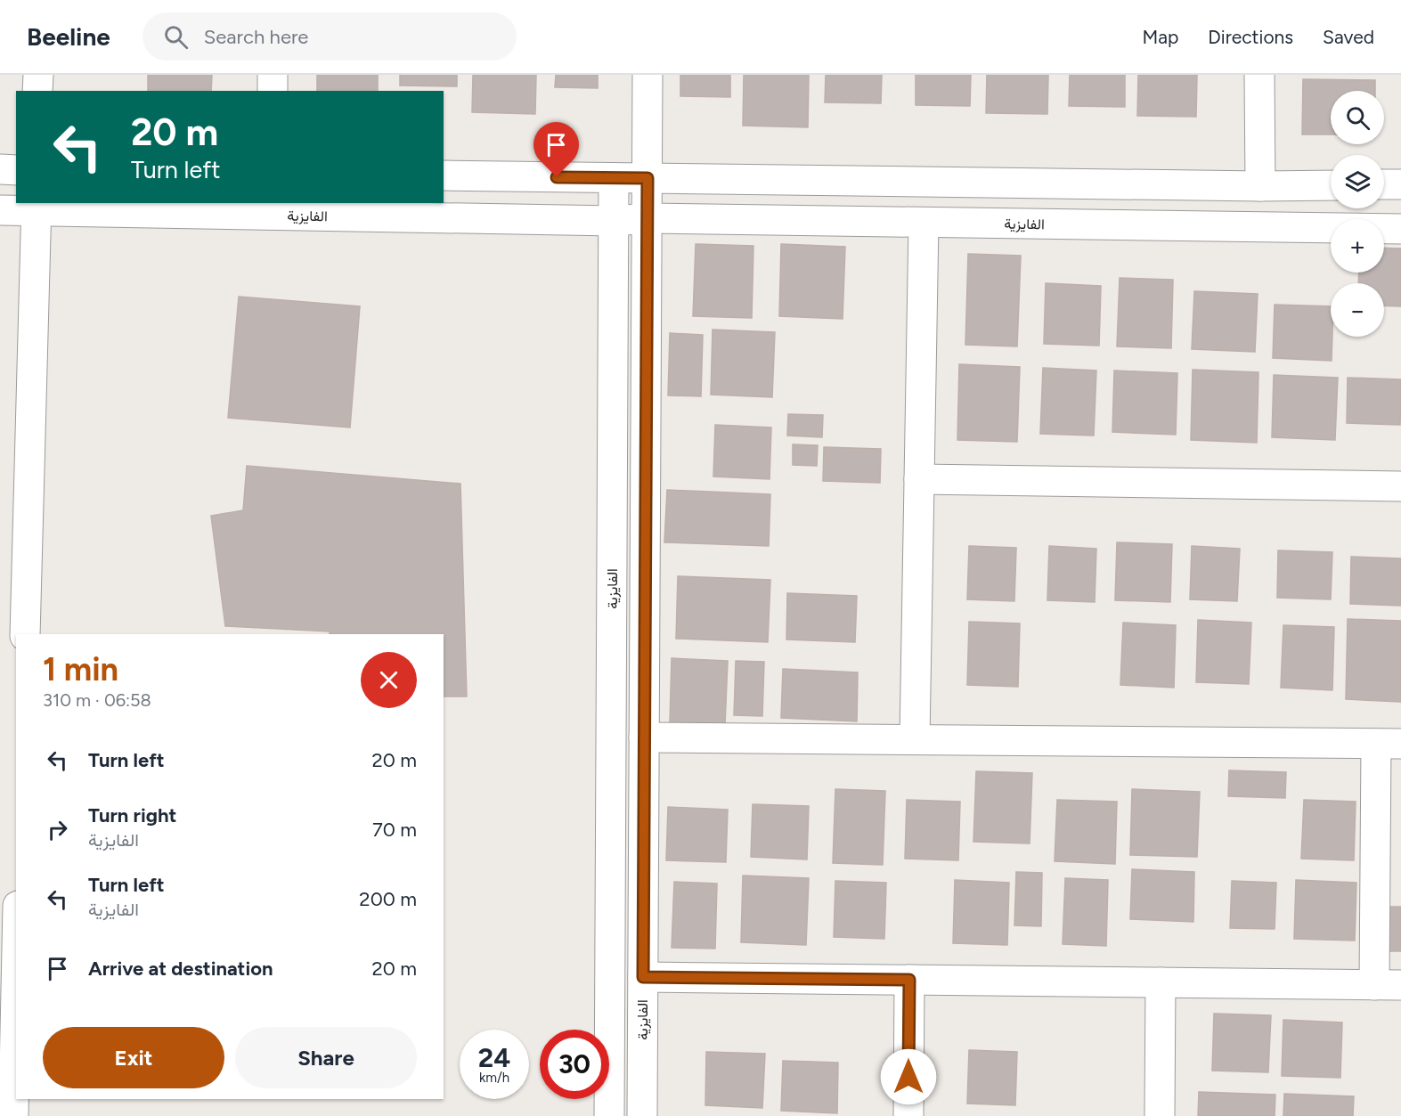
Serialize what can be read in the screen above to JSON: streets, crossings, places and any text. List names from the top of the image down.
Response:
{
  "streets": {
    "street": ["الفايزية"]
  },
  "page": {
    "header": "Beeline",
    "search": "Search here",
    "nav": ["Map", "Directions", "Saved"],
    "map_buttons": ["+", "−"],
    "turn": ["20 m", "Turn left"],
    "heading": ["1 min", "310 m · 06:58"],
    "list": [
      {
        "name": "Turn left",
        "value": "20 m"
      },
      {
        "name": "Turn right",
        "note": "الفايزية",
        "value": "70 m"
      },
      {
        "name": "Turn left",
        "note": "الفايزية",
        "value": "200 m"
      },
      {
        "name": "Arrive at destination",
        "value": "20 m"
      }
    ],
    "buttons": ["Exit", "Share"],
    "speed": "24 km/h",
    "limit": "30"
  }
}
